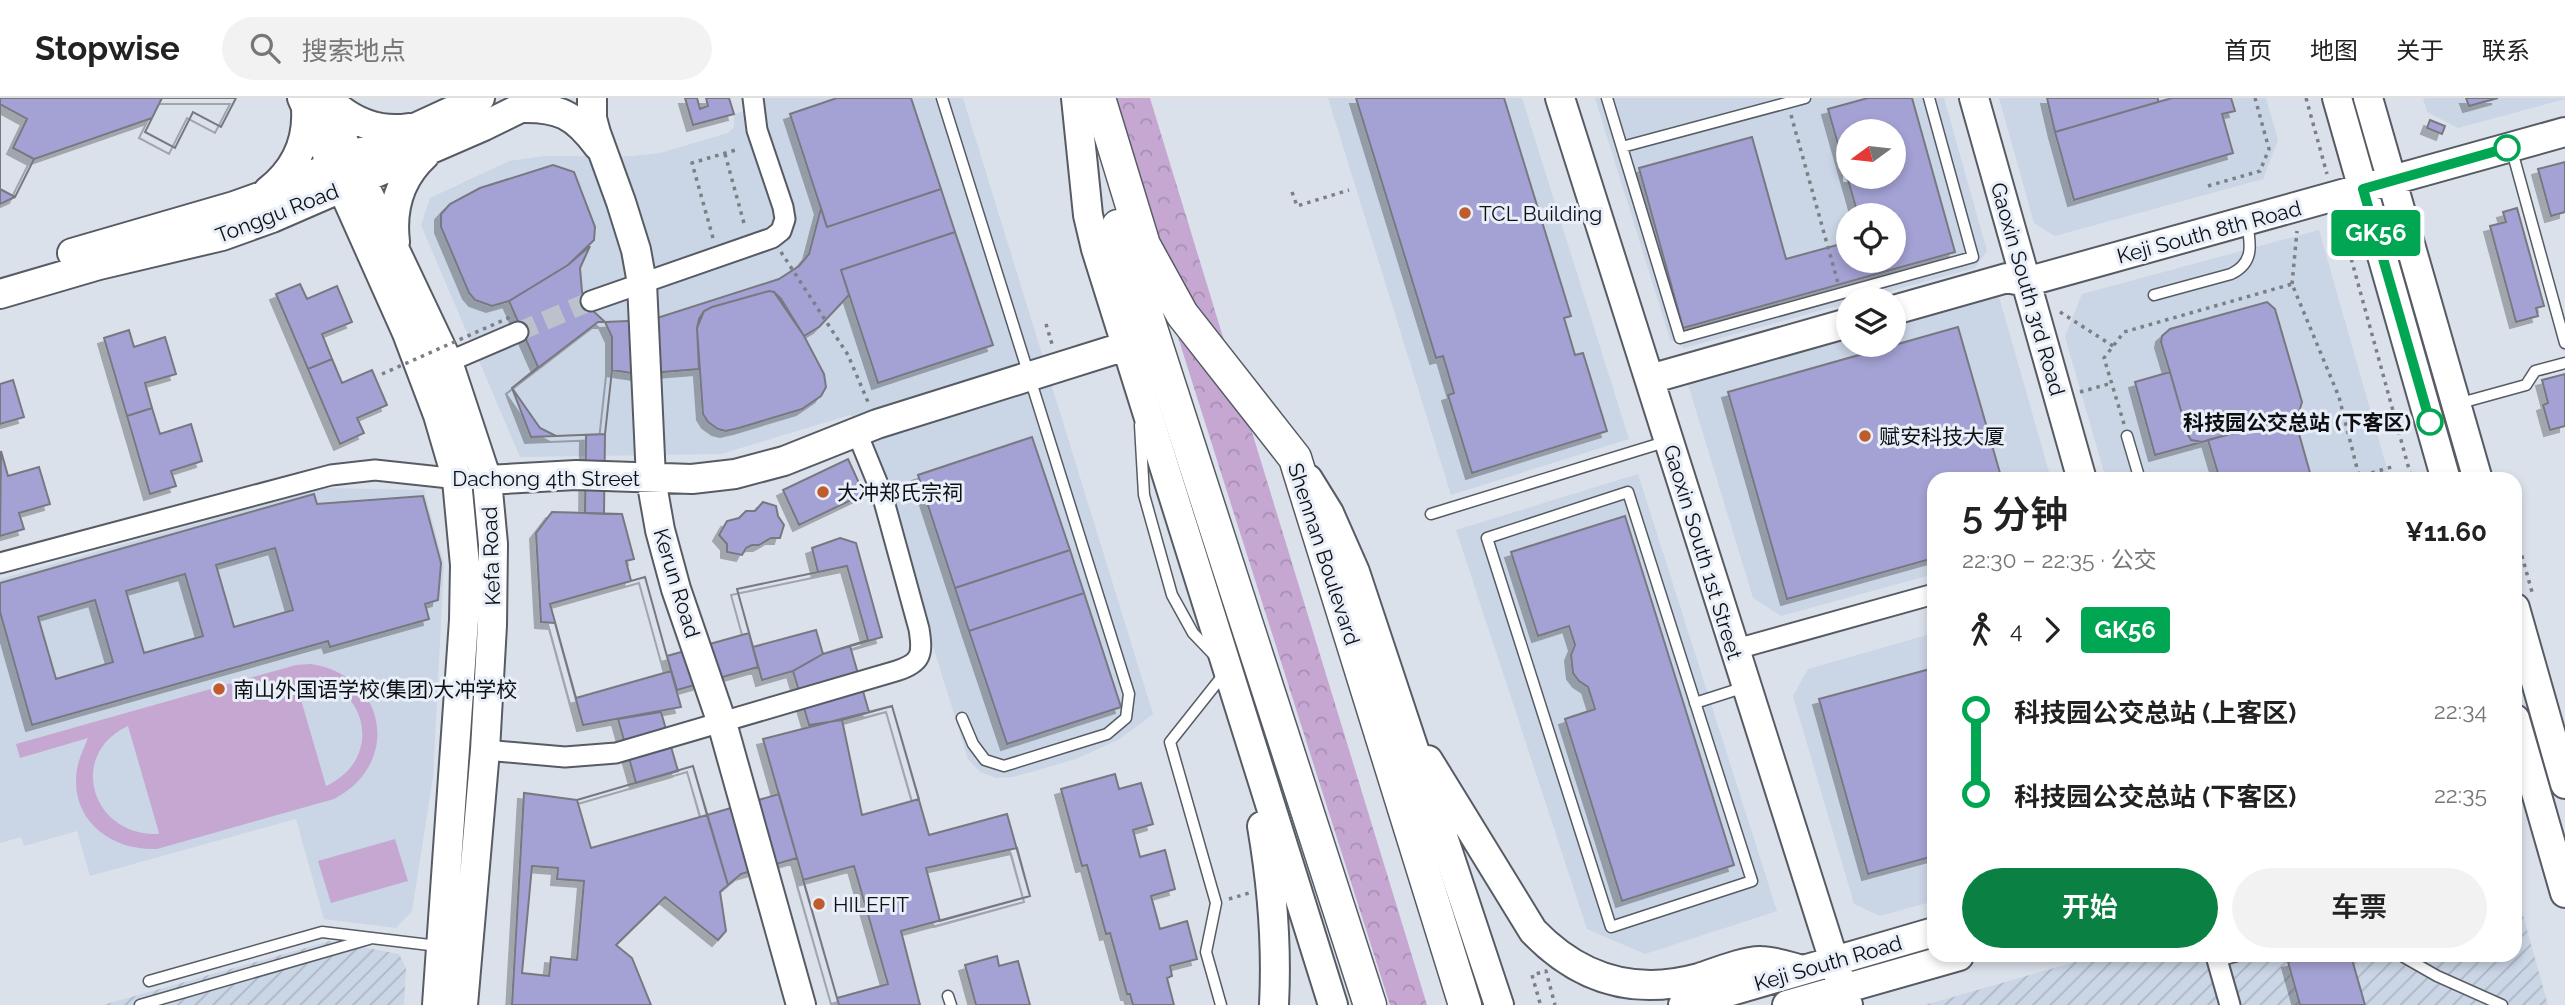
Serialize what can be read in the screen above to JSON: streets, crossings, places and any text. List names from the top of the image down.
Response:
{
  "streets": {
    "main road": ["Shennan Boulevard"],
    "street": [
      "Tonggu Road",
      "Keji South 8th Road",
      "Gaoxin South 3rd Road",
      "Dachong 4th Street",
      "Gaoxin South 1st Street",
      "Kefa Road",
      "Kerun Road",
      "Keji South Road"
    ]
  },
  "crossings": [
    ["Tonggu Road", "Kefa Road"],
    ["Keji South 8th Road", "Gaoxin South 3rd Road"],
    ["Dachong 4th Street", "Kefa Road"],
    ["Dachong 4th Street", "Kerun Road"],
    ["Gaoxin South 1st Street", "Keji South Road"]
  ],
  "places": [
    "TCL Building",
    "科技园公交总站 (下客区)",
    "赋安科技大厦",
    "大冲郑氏宗祠",
    "南山外国语学校(集团)大冲学校",
    "HILEFIT"
  ],
  "lines": ["bus line GK56"],
  "north": "left",
  "page": {
    "header": "Stopwise",
    "search": "搜索地点",
    "nav": [
      "首页",
      "地图",
      "关于",
      "联系"
    ],
    "on_map": "GK56",
    "heading": ["5 分钟", "22:30 – 22:35 · 公交", "¥11.60"],
    "legs": ["4", "GK56"],
    "list": [
      {
        "name": "科技园公交总站 (上客区)",
        "value": "22:34"
      },
      {
        "name": "科技园公交总站 (下客区)",
        "value": "22:35"
      }
    ],
    "buttons": ["开始", "车票"]
  }
}
